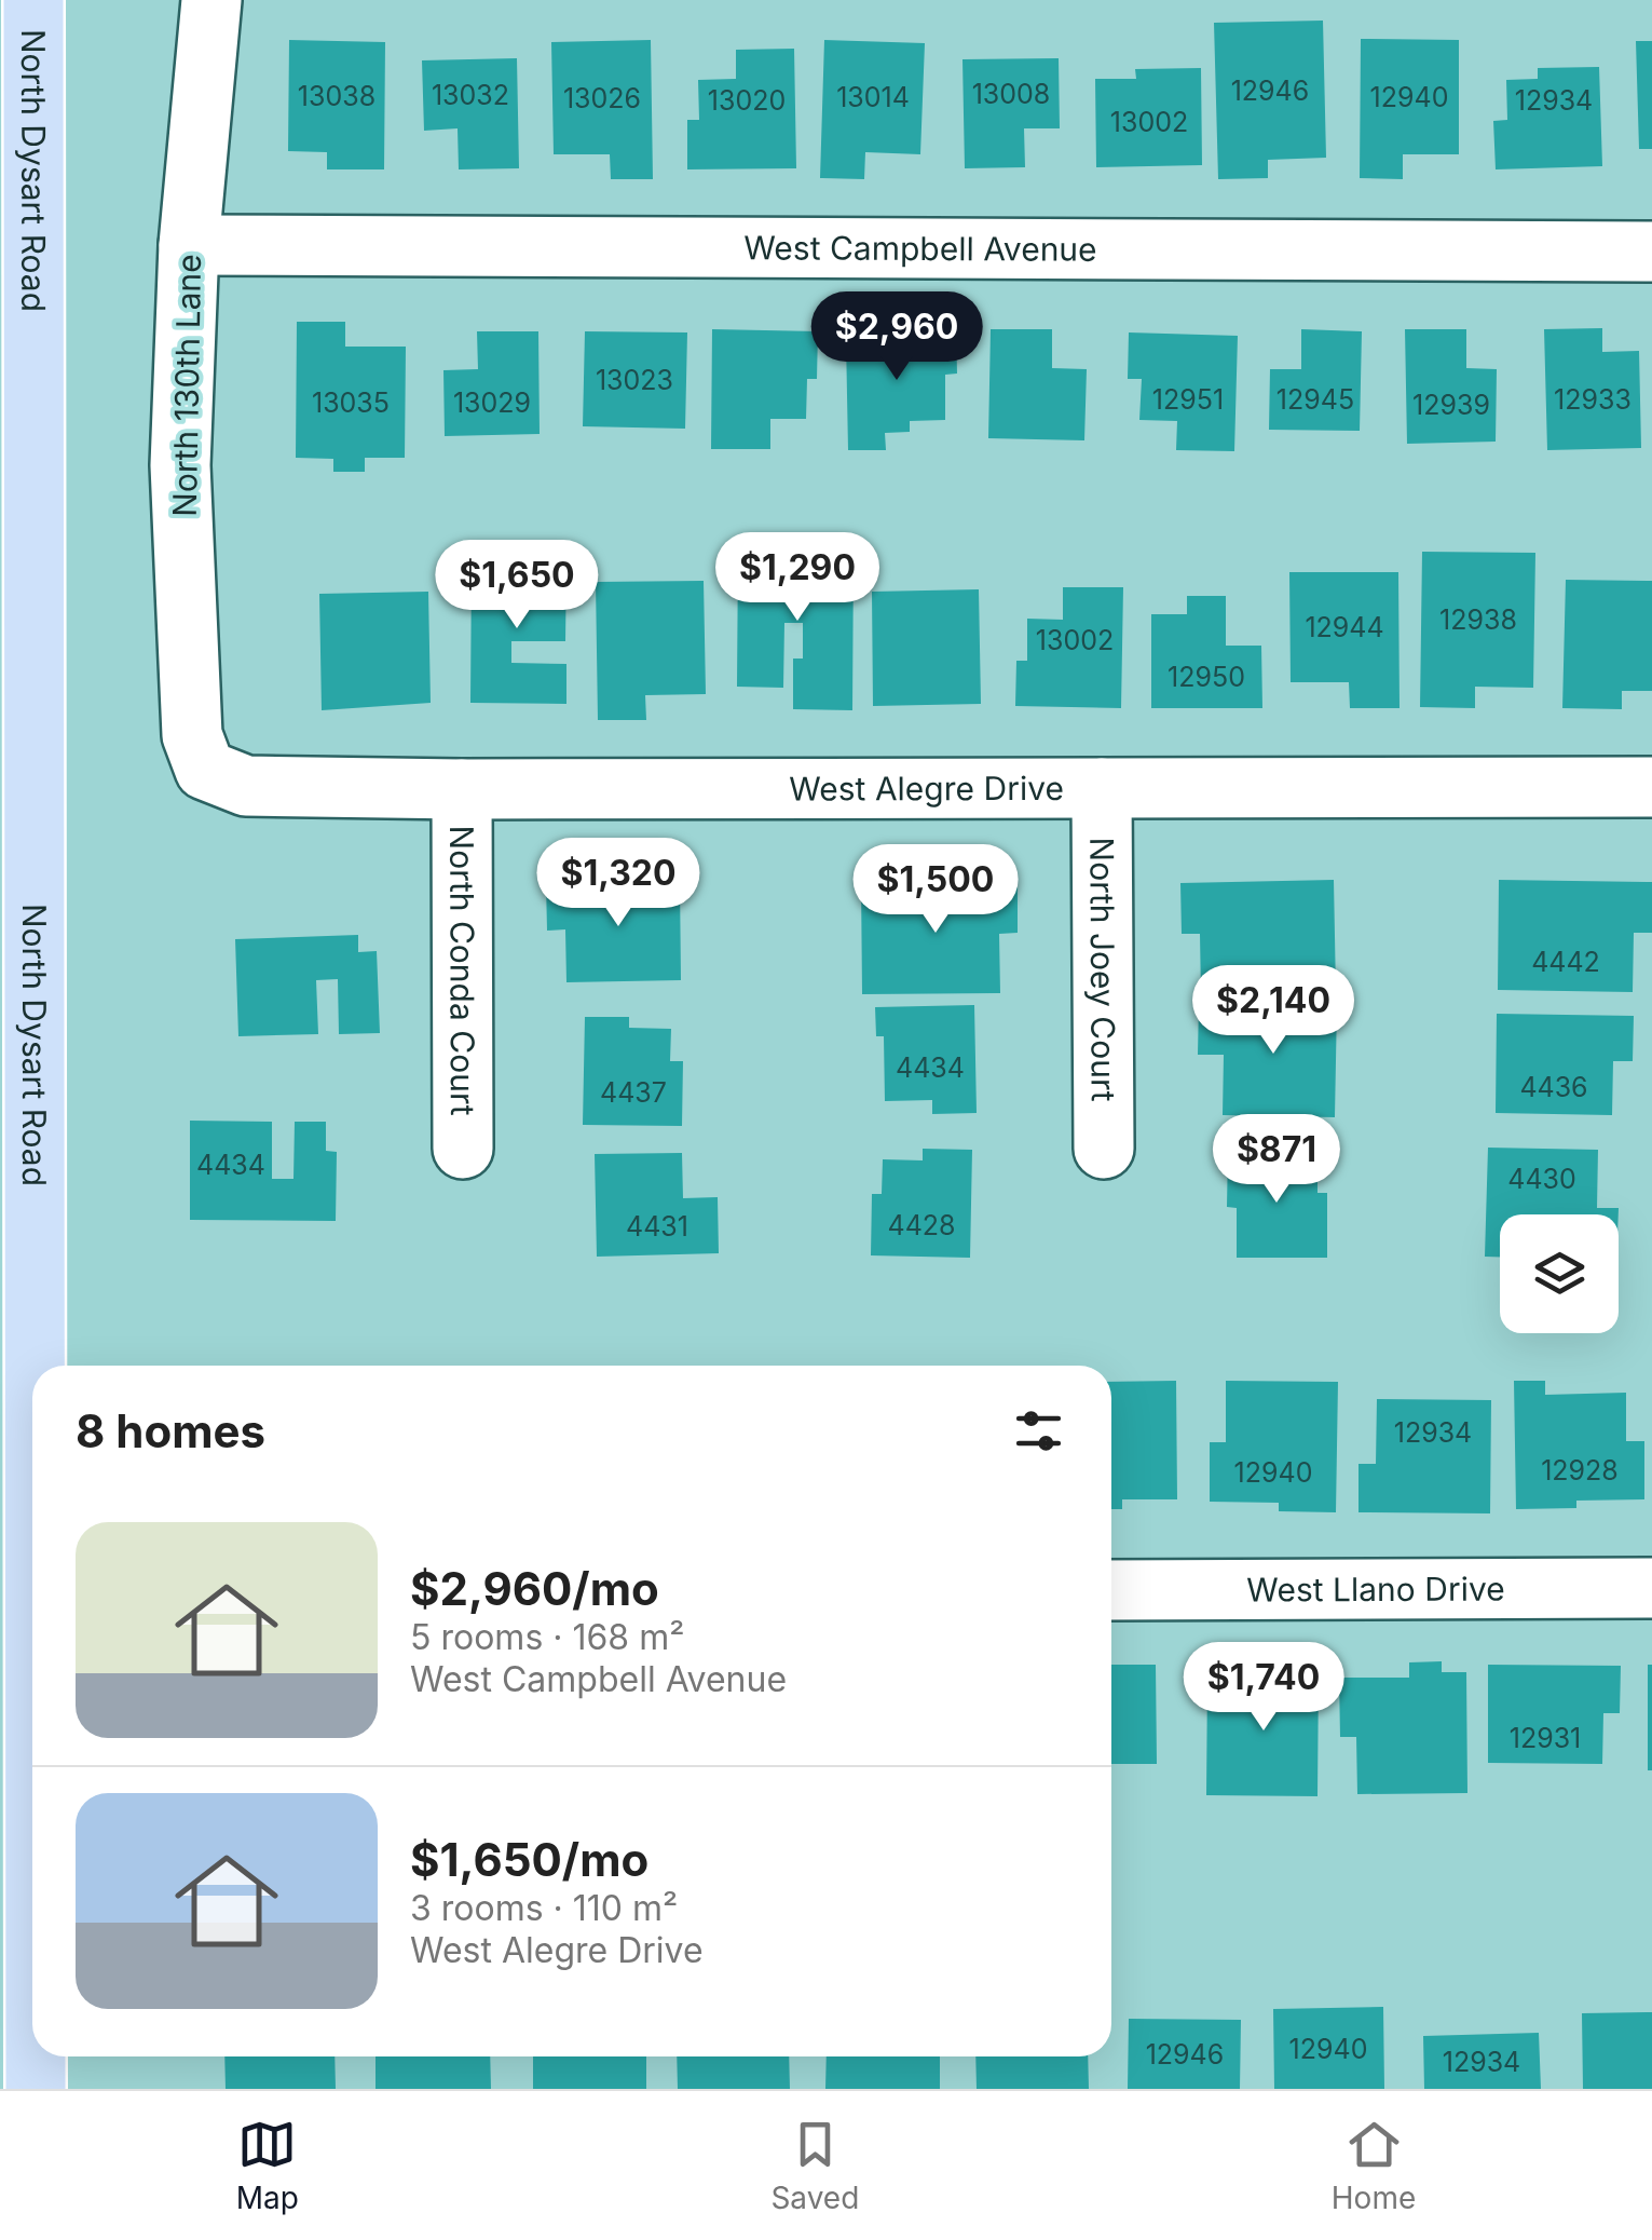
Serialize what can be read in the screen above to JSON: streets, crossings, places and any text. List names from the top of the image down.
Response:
{
  "streets": {
    "main road": ["North Dysart Road"],
    "street": [
      "West Campbell Avenue",
      "North 130th Lane",
      "West Alegre Drive",
      "North Joey Court",
      "North Conda Court",
      "West Llano Drive"
    ]
  },
  "crossings": [
    ["West Campbell Avenue", "North 130th Lane"],
    ["North 130th Lane", "West Alegre Drive"],
    ["West Alegre Drive", "North Joey Court"],
    ["West Alegre Drive", "North Conda Court"]
  ],
  "house_numbers": [
    "12946",
    "13008",
    "13032",
    "13038",
    "13014",
    "12940",
    "13026",
    "13020",
    "12934",
    "13002",
    "13023",
    "12951",
    "12945",
    "12933",
    "13035",
    "13029",
    "12939",
    "12938",
    "12944",
    "13002",
    "12950",
    "4442",
    "4434",
    "4436",
    "4437",
    "4434",
    "4430",
    "4428",
    "4431",
    "12934",
    "12928",
    "12940",
    "12931",
    "12940",
    "12946",
    "12934"
  ],
  "page": {
    "price": [
      "$2,960",
      "$1,290",
      "$1,650",
      "$1,320",
      "$1,500",
      "$2,140",
      "$871",
      "$1,740"
    ],
    "heading": "8 homes",
    "list": [
      {
        "name": "$2,960/mo",
        "note": "5 rooms · 168 m² · West Campbell Avenue"
      },
      {
        "name": "$1,650/mo",
        "note": "3 rooms · 110 m² · West Alegre Drive"
      }
    ],
    "tabs": ["Map", "Saved", "Home"]
  }
}
